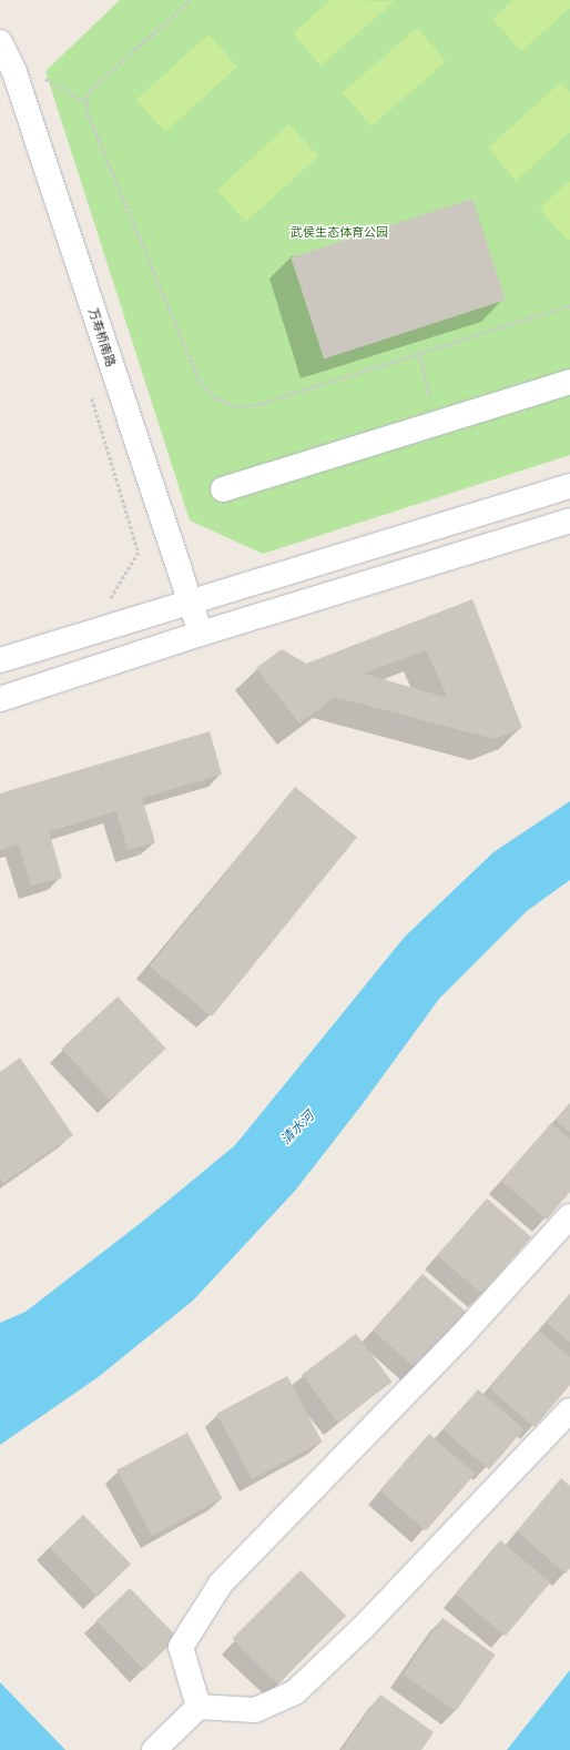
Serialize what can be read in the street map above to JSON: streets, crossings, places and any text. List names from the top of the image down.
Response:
{
  "streets": {
    "street": ["万寿桥南路"]
  },
  "water": ["清水河"],
  "parks": ["武侯生态体育公园"]
}
